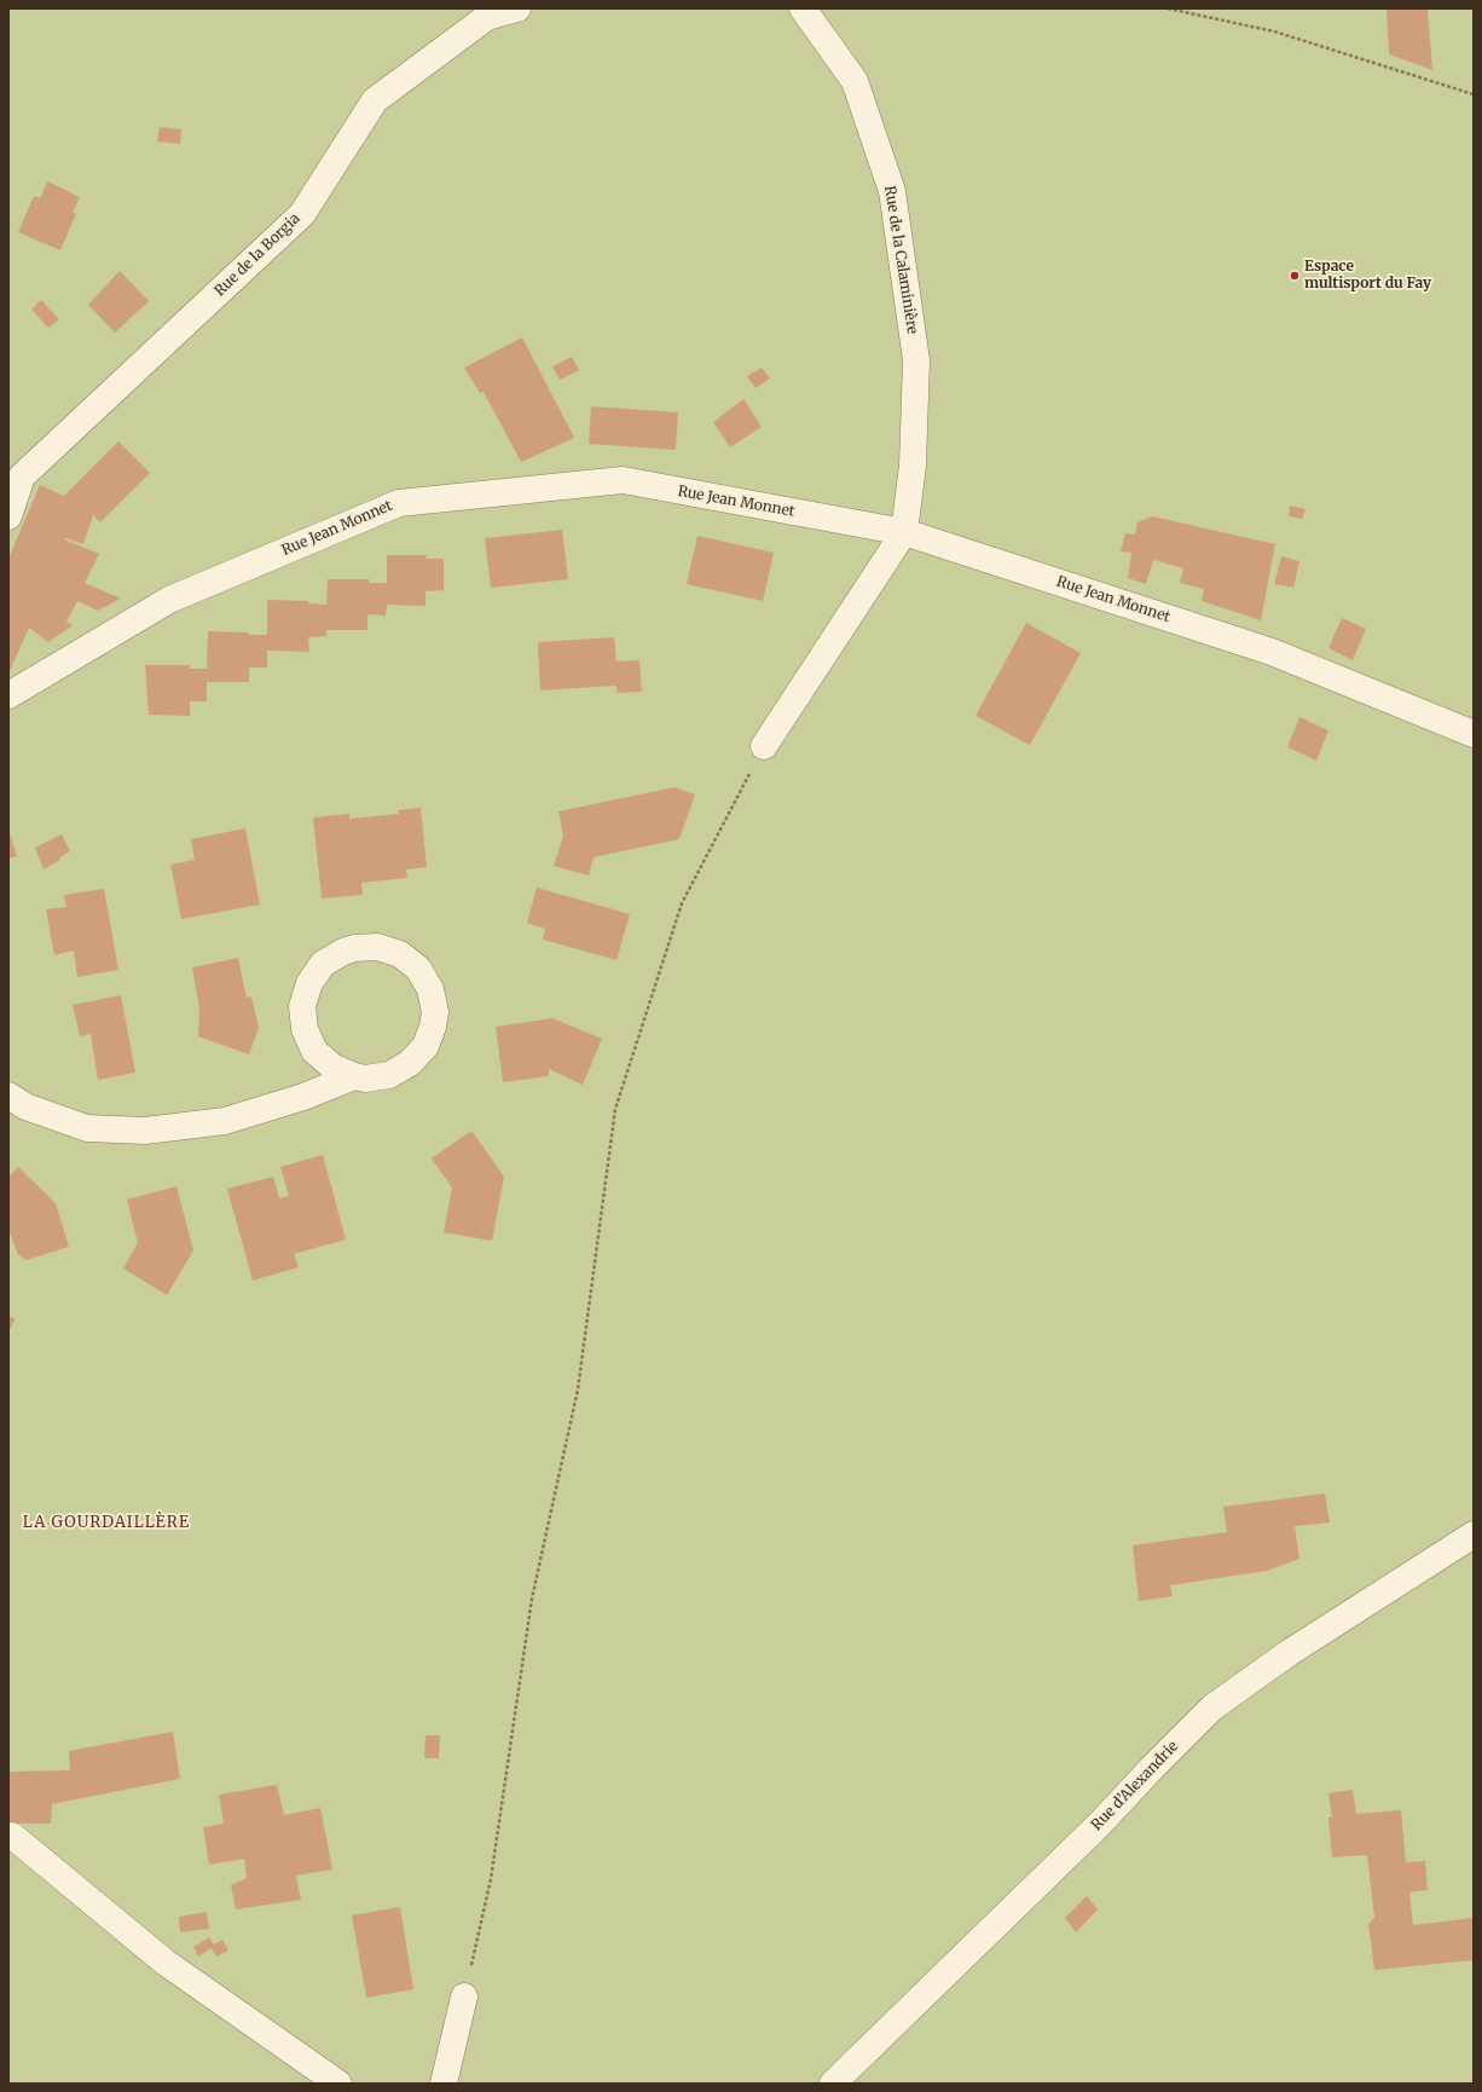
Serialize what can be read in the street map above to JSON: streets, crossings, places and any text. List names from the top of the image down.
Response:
{
  "streets": {
    "street": [
      "Rue de la Borgia",
      "Rue de la Calaminière",
      "Rue Jean Monnet",
      "Rue d’Alexandrie"
    ]
  },
  "crossings": [
    ["Rue de la Calaminière", "Rue Jean Monnet"]
  ],
  "districts": ["LA GOURDAILLÈRE"],
  "places": ["Espace multisport du Fay"]
}
